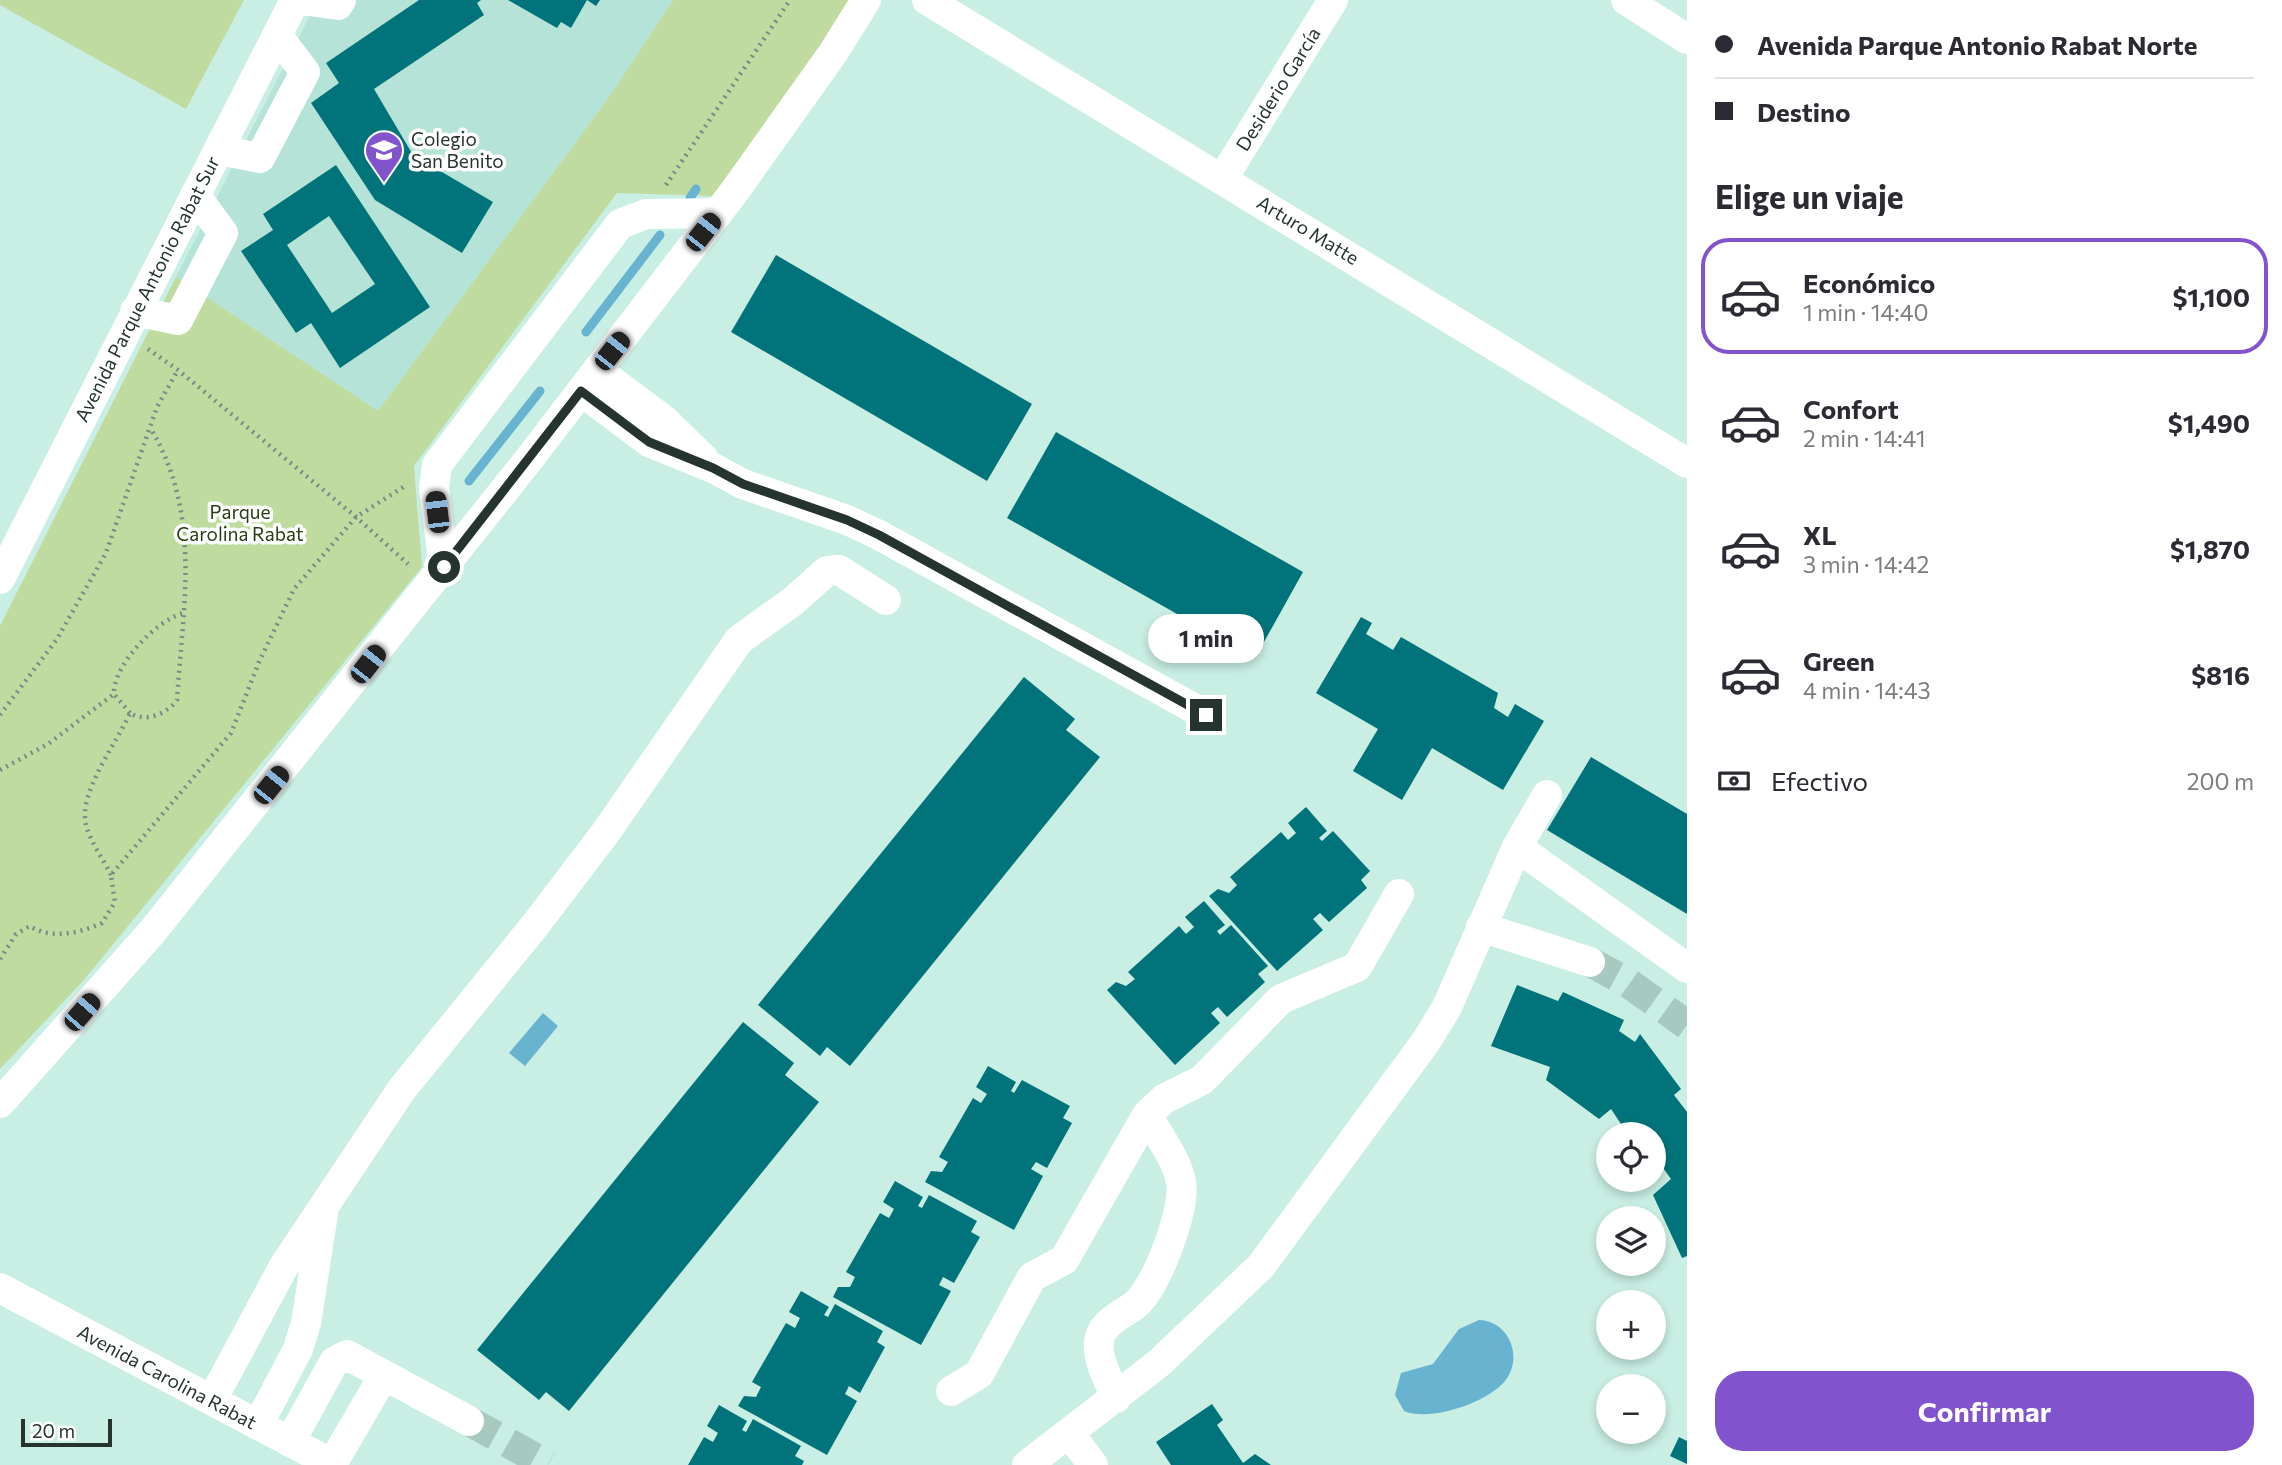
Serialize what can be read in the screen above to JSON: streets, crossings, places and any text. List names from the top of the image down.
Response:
{
  "streets": {
    "street": [
      "Desiderio García",
      "Arturo Matte",
      "Avenida Parque Antonio Rabat Sur",
      "Avenida Carolina Rabat"
    ]
  },
  "crossings": [
    ["Desiderio García", "Arturo Matte"]
  ],
  "parks": ["Parque Carolina Rabat"],
  "places": {
    "school or university": ["Colegio San Benito"]
  },
  "scale_bar": "20 m",
  "page": {
    "banner": ["Avenida Parque Antonio Rabat Norte", "Destino"],
    "heading": "Elige un viaje",
    "list": [
      {
        "name": "Económico",
        "note": "1 min · 14:40",
        "value": "$1,100"
      },
      {
        "name": "Confort",
        "note": "2 min · 14:41",
        "value": "$1,490"
      },
      {
        "name": "XL",
        "note": "3 min · 14:42",
        "value": "$1,870"
      },
      {
        "name": "Green",
        "note": "4 min · 14:43",
        "value": "$816"
      }
    ],
    "bubble": "1 min",
    "pay": ["Efectivo", "200 m"],
    "map_buttons": ["+", "−"],
    "buttons": "Confirmar",
    "scale": "20 m"
  }
}
